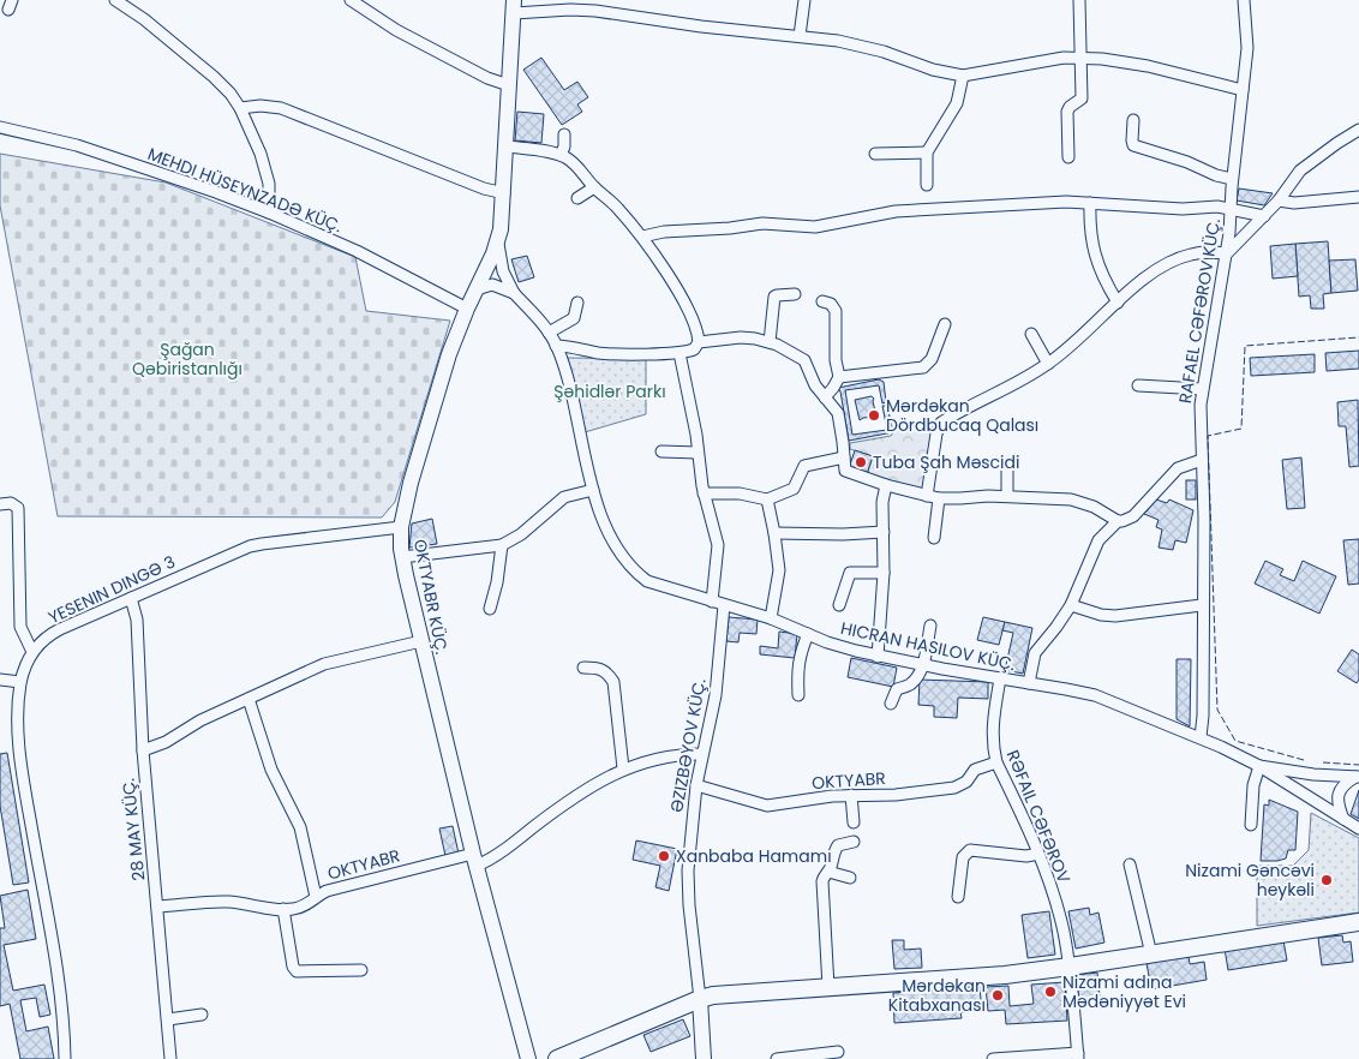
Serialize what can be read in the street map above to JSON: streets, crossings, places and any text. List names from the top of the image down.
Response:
{
  "streets": {
    "street": [
      "MEHDI HÜSEYNZADƏ KÜÇ.",
      "RAFAEL CƏFƏROV KÜÇ.",
      "OKTYABR KÜÇ.",
      "HICRAN HASILOV KÜÇ.",
      "ƏZIZBƏYOV KÜÇ.",
      "OKTYABR",
      "RƏFAIL CƏFƏROV",
      "28 MAY KÜÇ."
    ]
  },
  "crossings": [
    ["MEHDI HÜSEYNZADƏ KÜÇ.", "OKTYABR KÜÇ."],
    ["RAFAEL CƏFƏROV KÜÇ.", "HICRAN HASILOV KÜÇ."],
    ["OKTYABR KÜÇ.", "HICRAN HASILOV KÜÇ."],
    ["OKTYABR KÜÇ.", "OKTYABR"],
    ["HICRAN HASILOV KÜÇ.", "ƏZIZBƏYOV KÜÇ."],
    ["HICRAN HASILOV KÜÇ.", "RƏFAIL CƏFƏROV"],
    ["ƏZIZBƏYOV KÜÇ.", "OKTYABR"],
    ["OKTYABR", "RƏFAIL CƏFƏROV"],
    ["OKTYABR", "28 MAY KÜÇ."]
  ],
  "parks": ["Şağan Qəbiristanlığı", "Şəhidlər Parkı"],
  "places": [
    "Mərdəkan Dördbucaq Qalası",
    "Tuba Şah Məscidi",
    "Xanbaba Hamamı",
    "Nizami Gəncəvi heykəli",
    "Nizami adına Mədəniyyət Evi",
    "Mərdəkan Kitabxanası"
  ]
}
